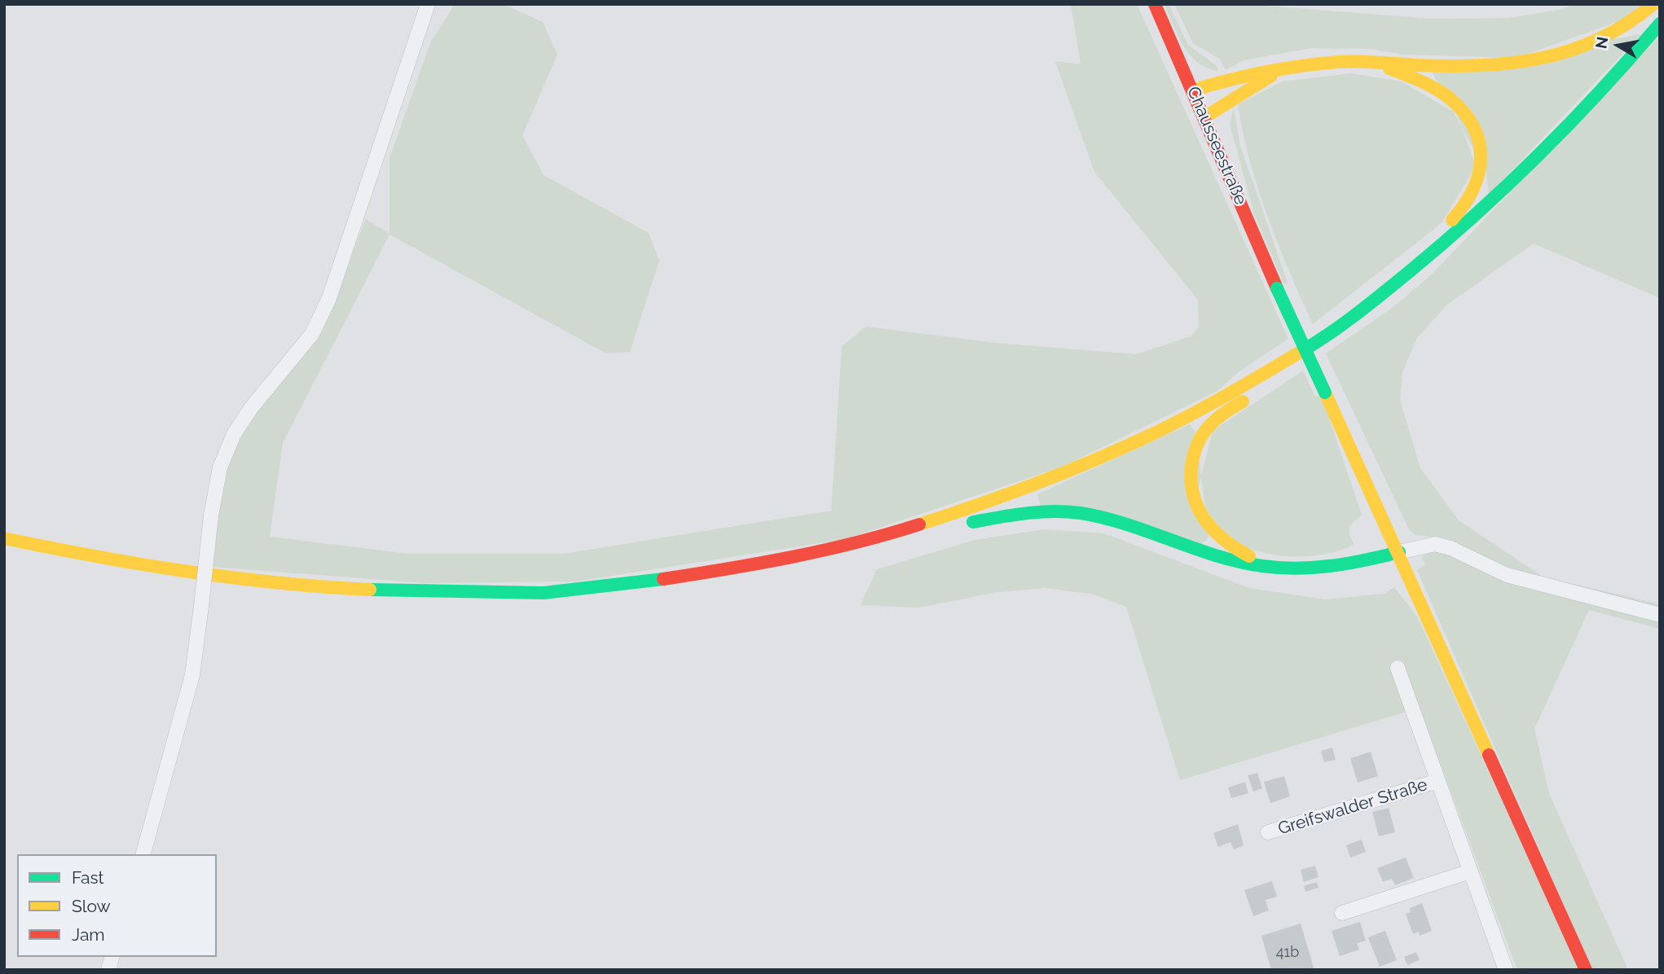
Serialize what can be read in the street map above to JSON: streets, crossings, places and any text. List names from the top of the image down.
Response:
{
  "streets": {
    "main road": ["Chausseestraße"],
    "street": ["Greifswalder Straße"]
  },
  "house_numbers": ["41b"],
  "legend": ["Fast", "Slow", "Jam"],
  "north": "left"
}
